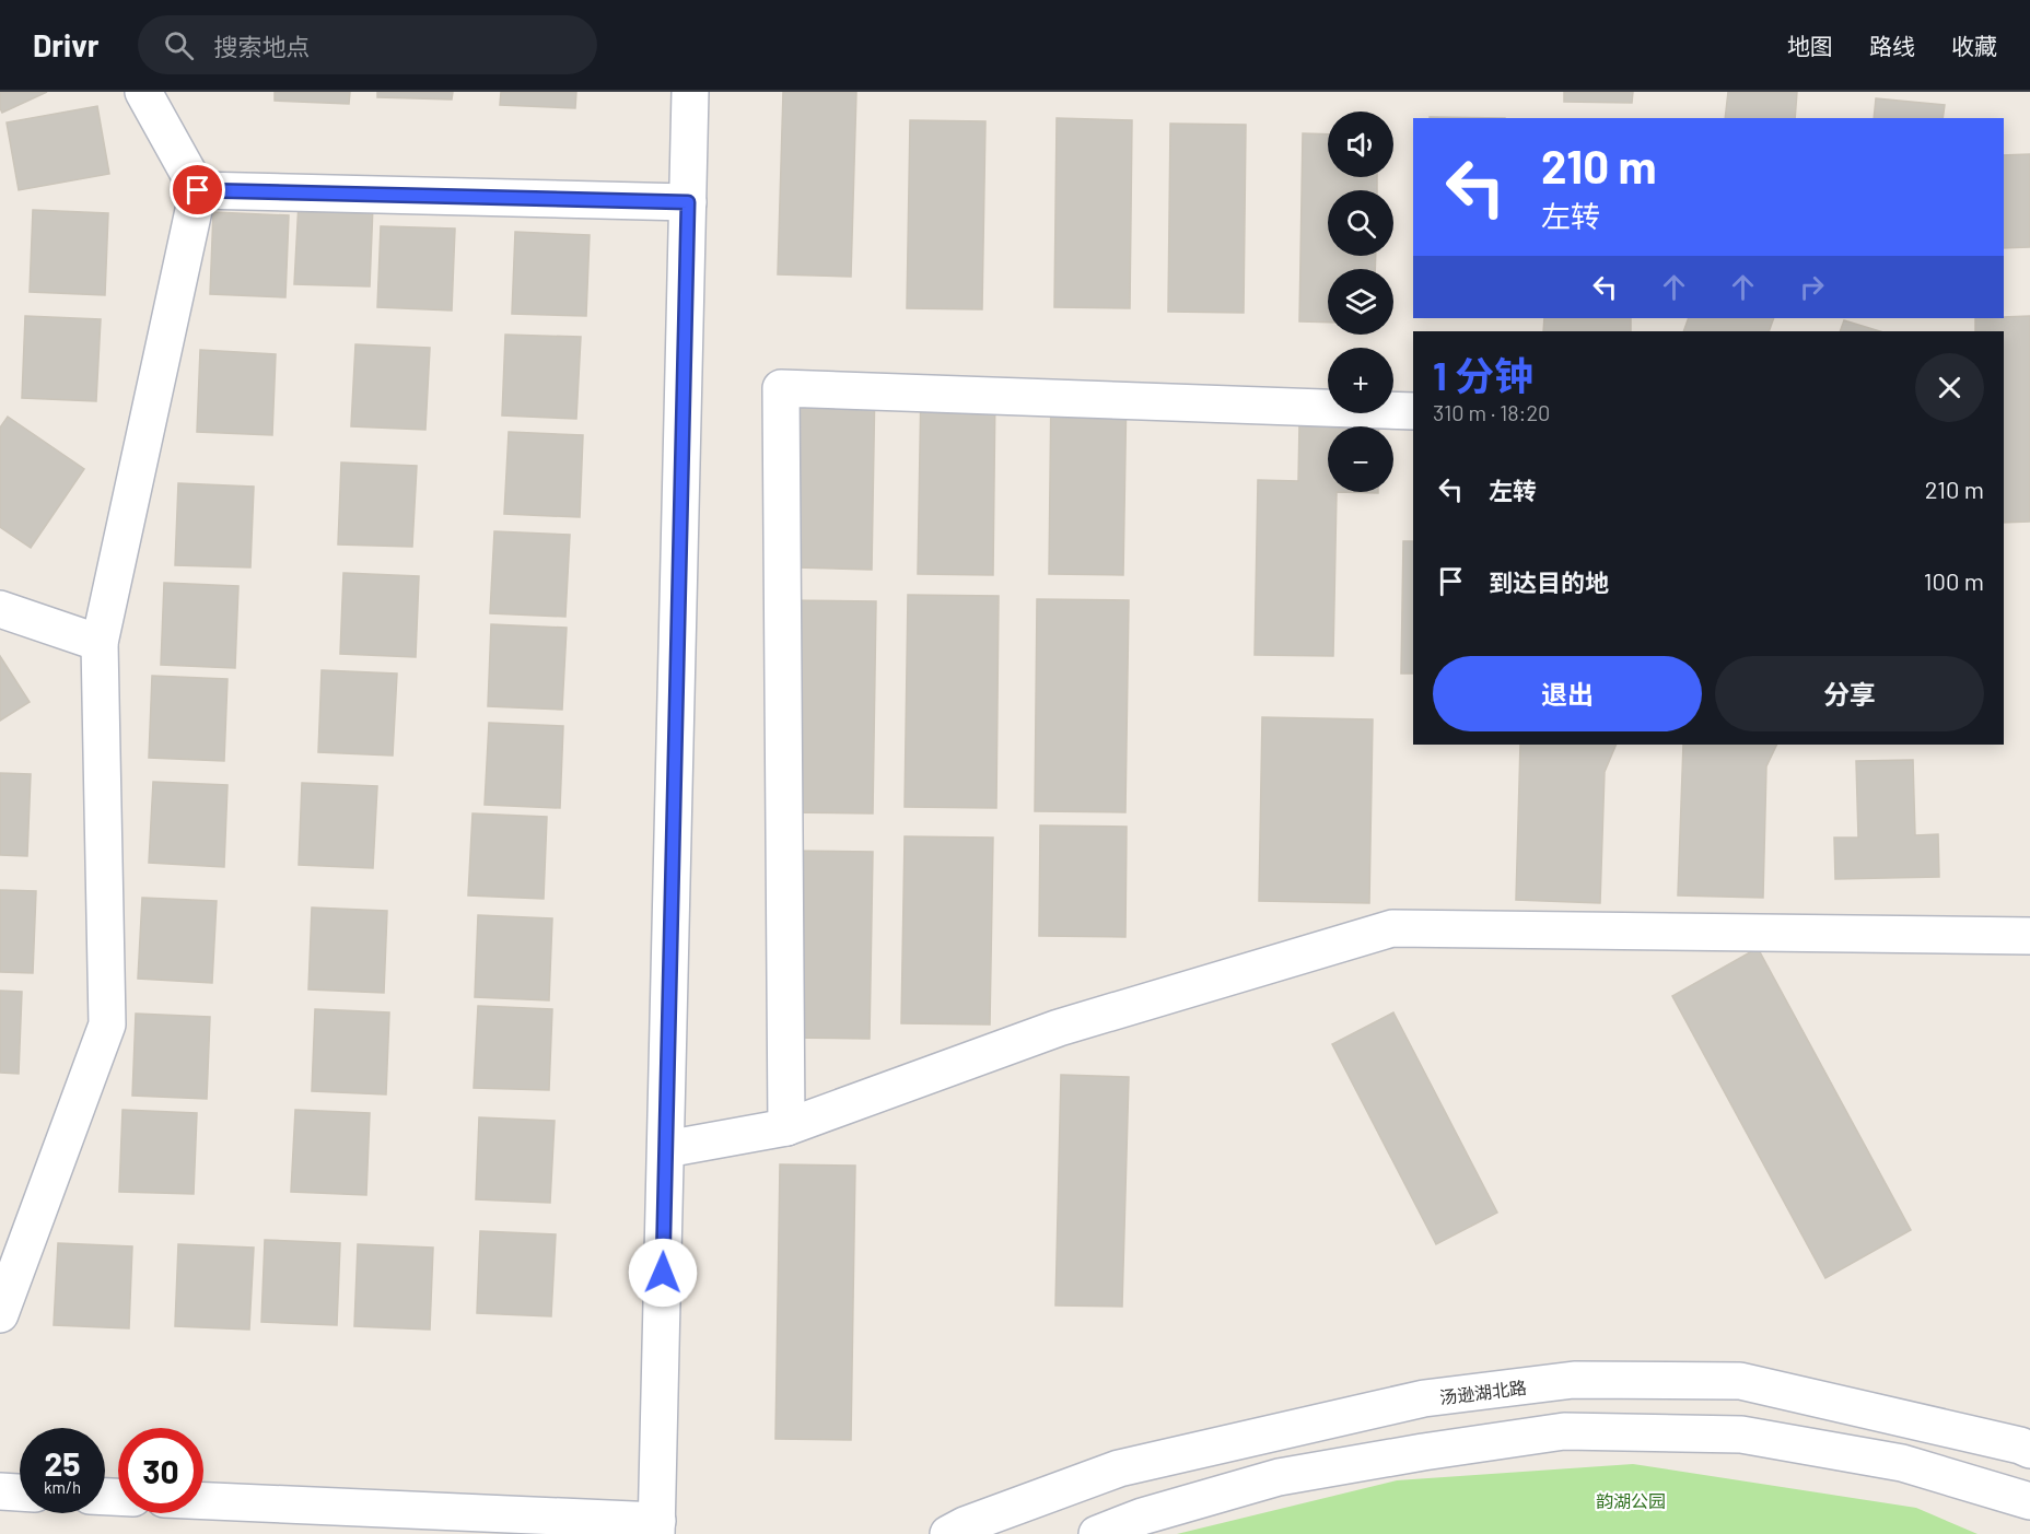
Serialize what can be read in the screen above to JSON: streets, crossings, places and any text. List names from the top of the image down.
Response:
{
  "streets": {
    "street": ["汤逊湖北路"]
  },
  "parks": ["韵湖公园"],
  "page": {
    "header": "Drivr",
    "search": "搜索地点",
    "nav": ["地图", "路线", "收藏"],
    "map_buttons": ["+", "−"],
    "turn": ["210 m", "左转"],
    "heading": ["1 分钟", "310 m · 18:20"],
    "list": [
      {
        "name": "左转",
        "value": "210 m"
      },
      {
        "name": "到达目的地",
        "value": "100 m"
      }
    ],
    "buttons": ["退出", "分享"],
    "speed": "25 km/h",
    "limit": "30"
  }
}
